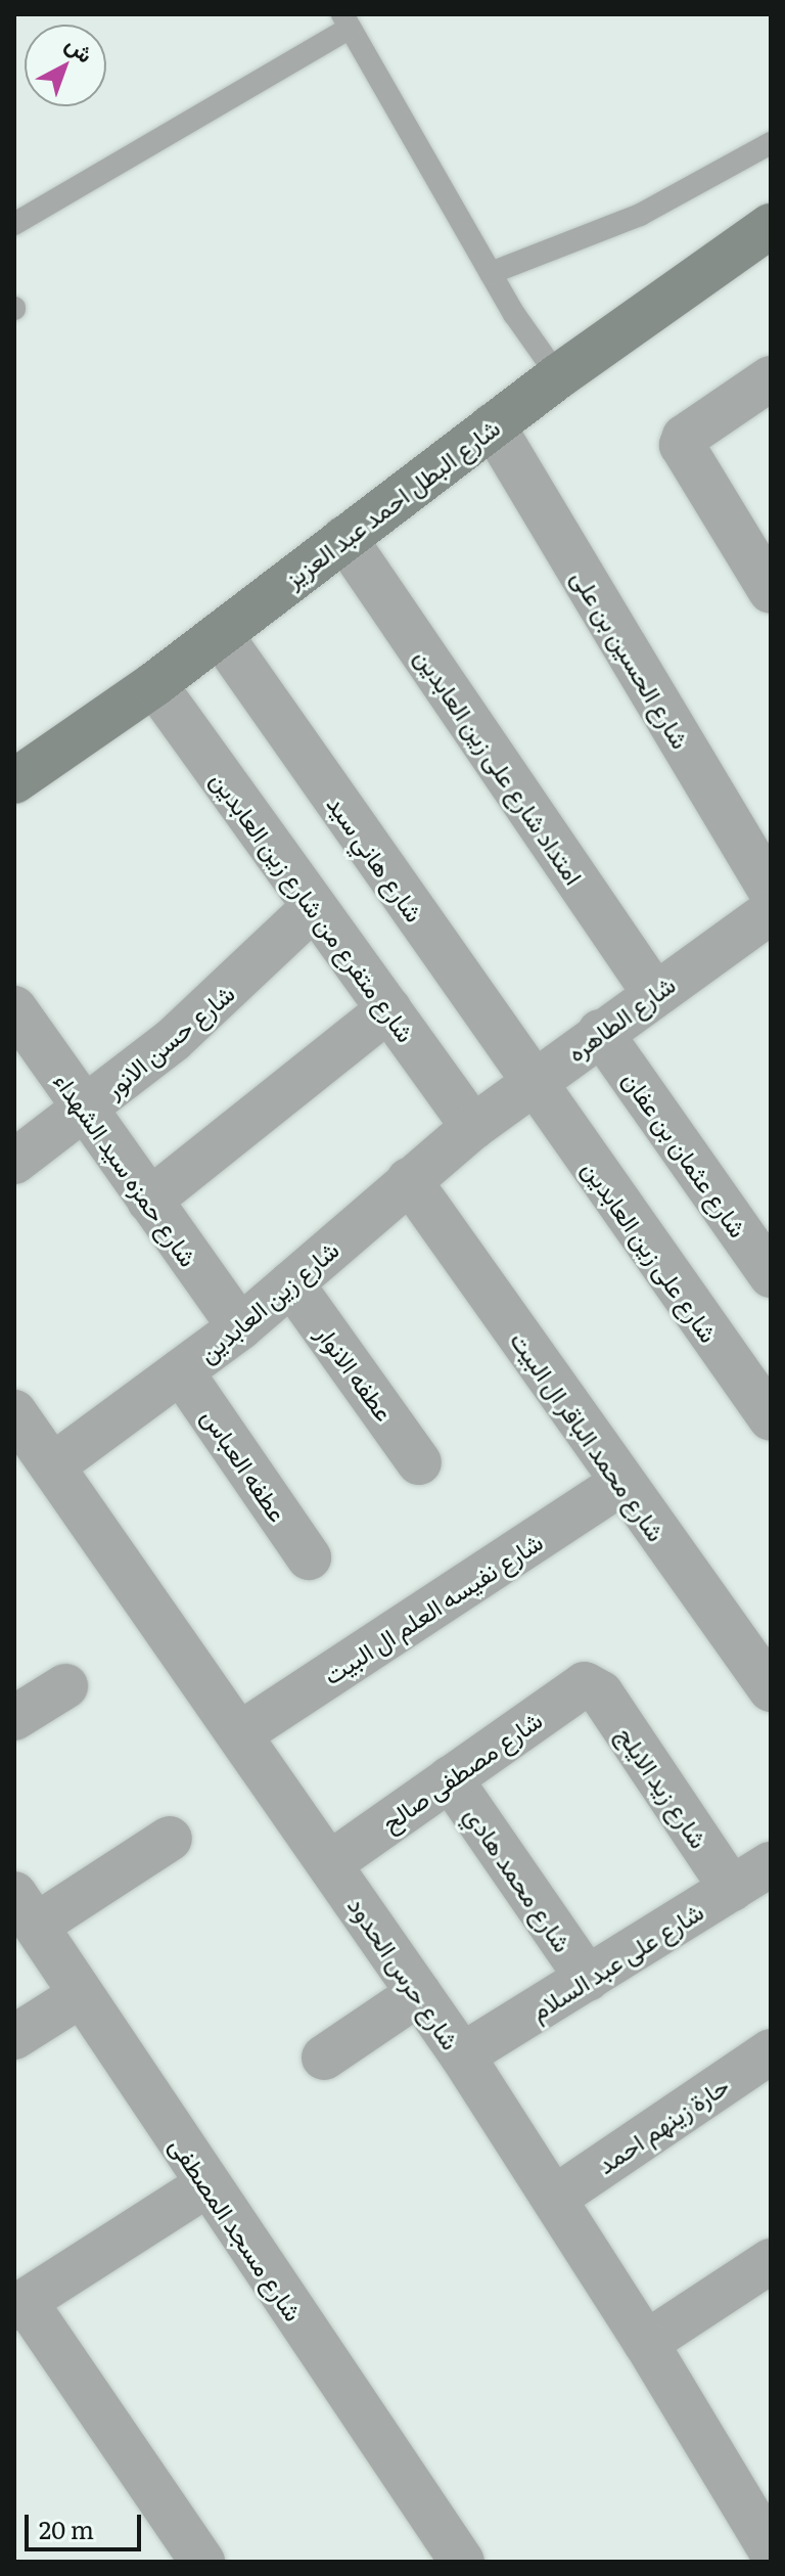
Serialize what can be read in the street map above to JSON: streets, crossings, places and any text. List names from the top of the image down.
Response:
{
  "streets": {
    "main road": ["شارع البطل احمد عبد العزيز"],
    "street": [
      "شارع الحسين بن على",
      "امتداد شارع على زين العابدين",
      "شارع هاني سيد",
      "شارع متفرع من شارع زين العابدين",
      "شارع الطاهره",
      "شارع حسن الانور",
      "شارع عثمان بن عفان",
      "شارع حمزه سيد الشهداء",
      "شارع على زين العابدين",
      "شارع زين العابدين",
      "عطفه الانوار",
      "شارع محمد الباقر ال البيت",
      "عطفه العباس",
      "شارع نفيسه العلم ال البيت",
      "شارع مصطفى صالح",
      "شارع زيد الايلج",
      "شارع محمد هادي",
      "شارع على عبد السلام",
      "شارع حرس الحدود",
      "حارة زينهم احمد",
      "شارع مسجد المصطفى"
    ]
  },
  "crossings": [
    ["شارع البطل احمد عبد العزيز", "شارع الحسين بن على"],
    ["شارع البطل احمد عبد العزيز", "امتداد شارع على زين العابدين"],
    ["شارع البطل احمد عبد العزيز", "شارع هاني سيد"],
    ["شارع البطل احمد عبد العزيز", "شارع متفرع من شارع زين العابدين"],
    ["شارع الحسين بن على", "شارع الطاهره"],
    ["امتداد شارع على زين العابدين", "شارع الطاهره"],
    ["شارع هاني سيد", "شارع الطاهره"],
    ["شارع هاني سيد", "شارع على زين العابدين"],
    ["شارع متفرع من شارع زين العابدين", "شارع الطاهره"],
    ["شارع متفرع من شارع زين العابدين", "شارع حسن الانور"],
    ["شارع متفرع من شارع زين العابدين", "شارع زين العابدين"],
    ["شارع الطاهره", "شارع عثمان بن عفان"],
    ["شارع الطاهره", "شارع على زين العابدين"],
    ["شارع الطاهره", "شارع زين العابدين"],
    ["شارع حسن الانور", "شارع حمزه سيد الشهداء"],
    ["شارع حمزه سيد الشهداء", "شارع زين العابدين"],
    ["شارع زين العابدين", "عطفه الانوار"],
    ["شارع زين العابدين", "شارع محمد الباقر ال البيت"],
    ["شارع زين العابدين", "عطفه العباس"],
    ["شارع زين العابدين", "شارع حرس الحدود"],
    ["شارع محمد الباقر ال البيت", "شارع نفيسه العلم ال البيت"],
    ["شارع نفيسه العلم ال البيت", "شارع حرس الحدود"],
    ["شارع مصطفى صالح", "شارع زيد الايلج"],
    ["شارع مصطفى صالح", "شارع محمد هادي"],
    ["شارع مصطفى صالح", "شارع حرس الحدود"],
    ["شارع زيد الايلج", "شارع على عبد السلام"],
    ["شارع محمد هادي", "شارع على عبد السلام"],
    ["شارع على عبد السلام", "شارع حرس الحدود"],
    ["شارع حرس الحدود", "حارة زينهم احمد"]
  ],
  "scale_bar": "20 m",
  "north": "top right"
}
